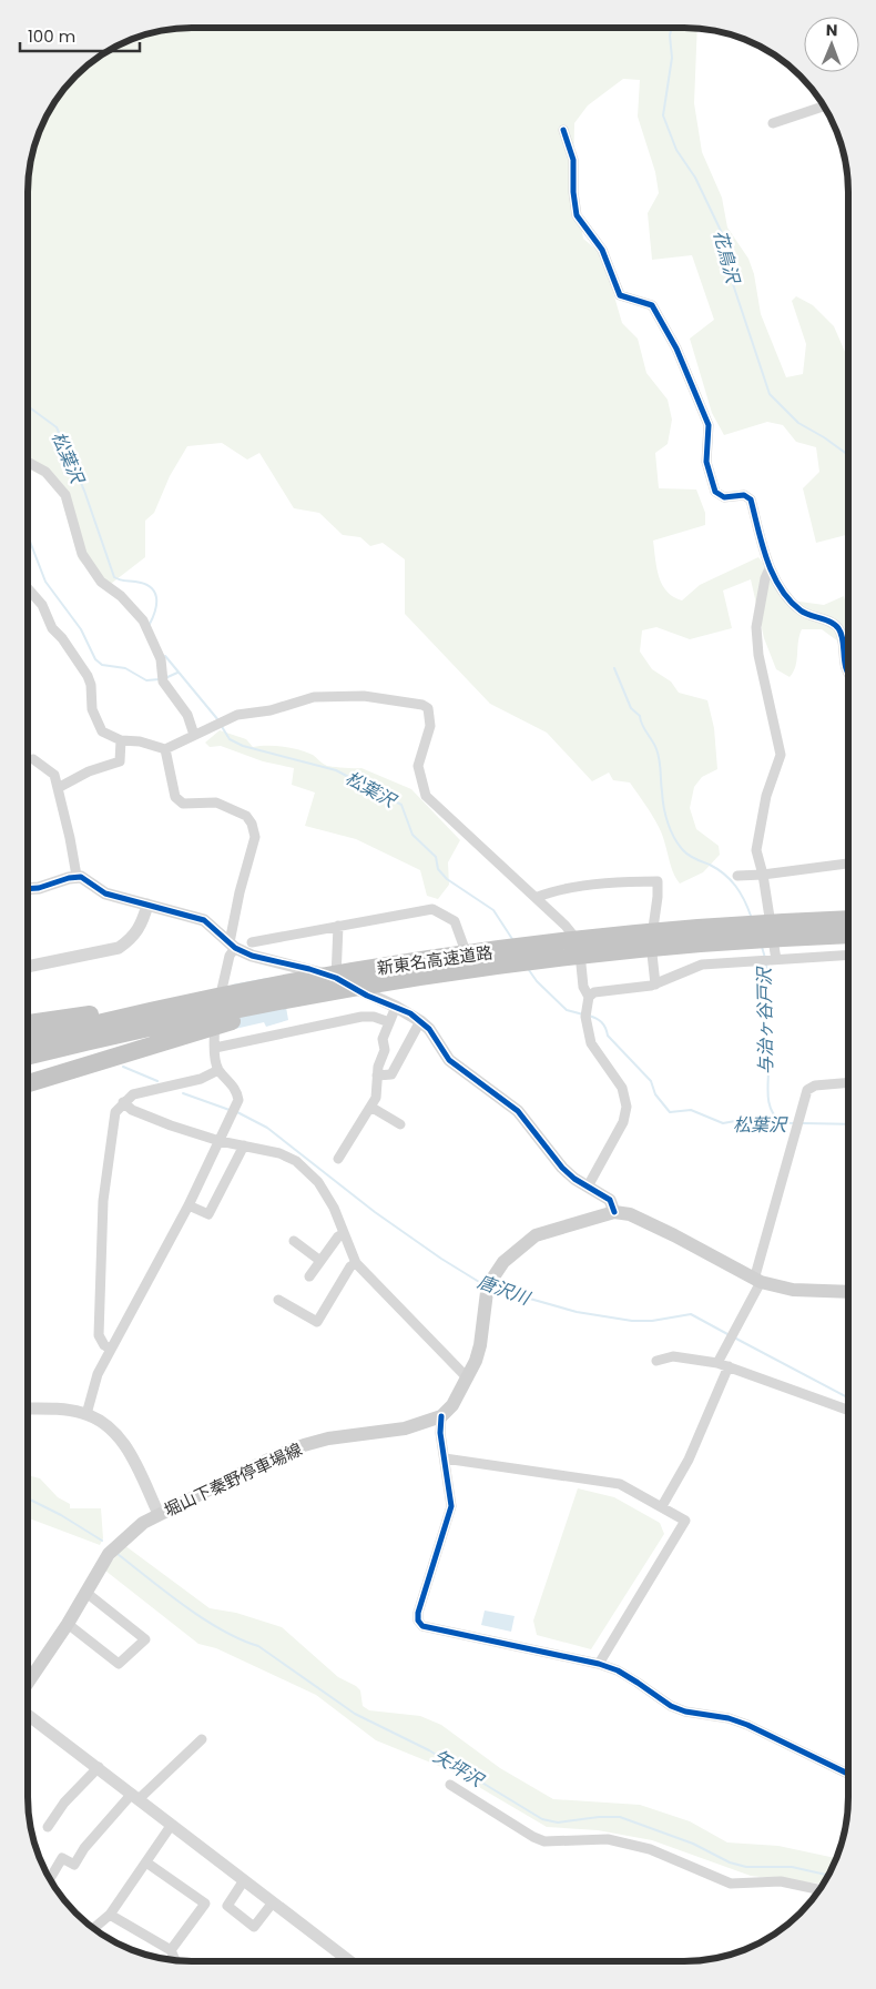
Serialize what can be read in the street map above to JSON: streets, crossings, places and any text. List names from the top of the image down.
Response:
{
  "streets": {
    "highway": ["新東名高速道路"],
    "main road": ["堀山下秦野停車場線"]
  },
  "water": [
    "花鳥沢",
    "松葉沢",
    "与治ヶ谷戸沢",
    "唐沢川",
    "矢坪沢"
  ],
  "scale_bar": "100 m",
  "north": "top"
}
